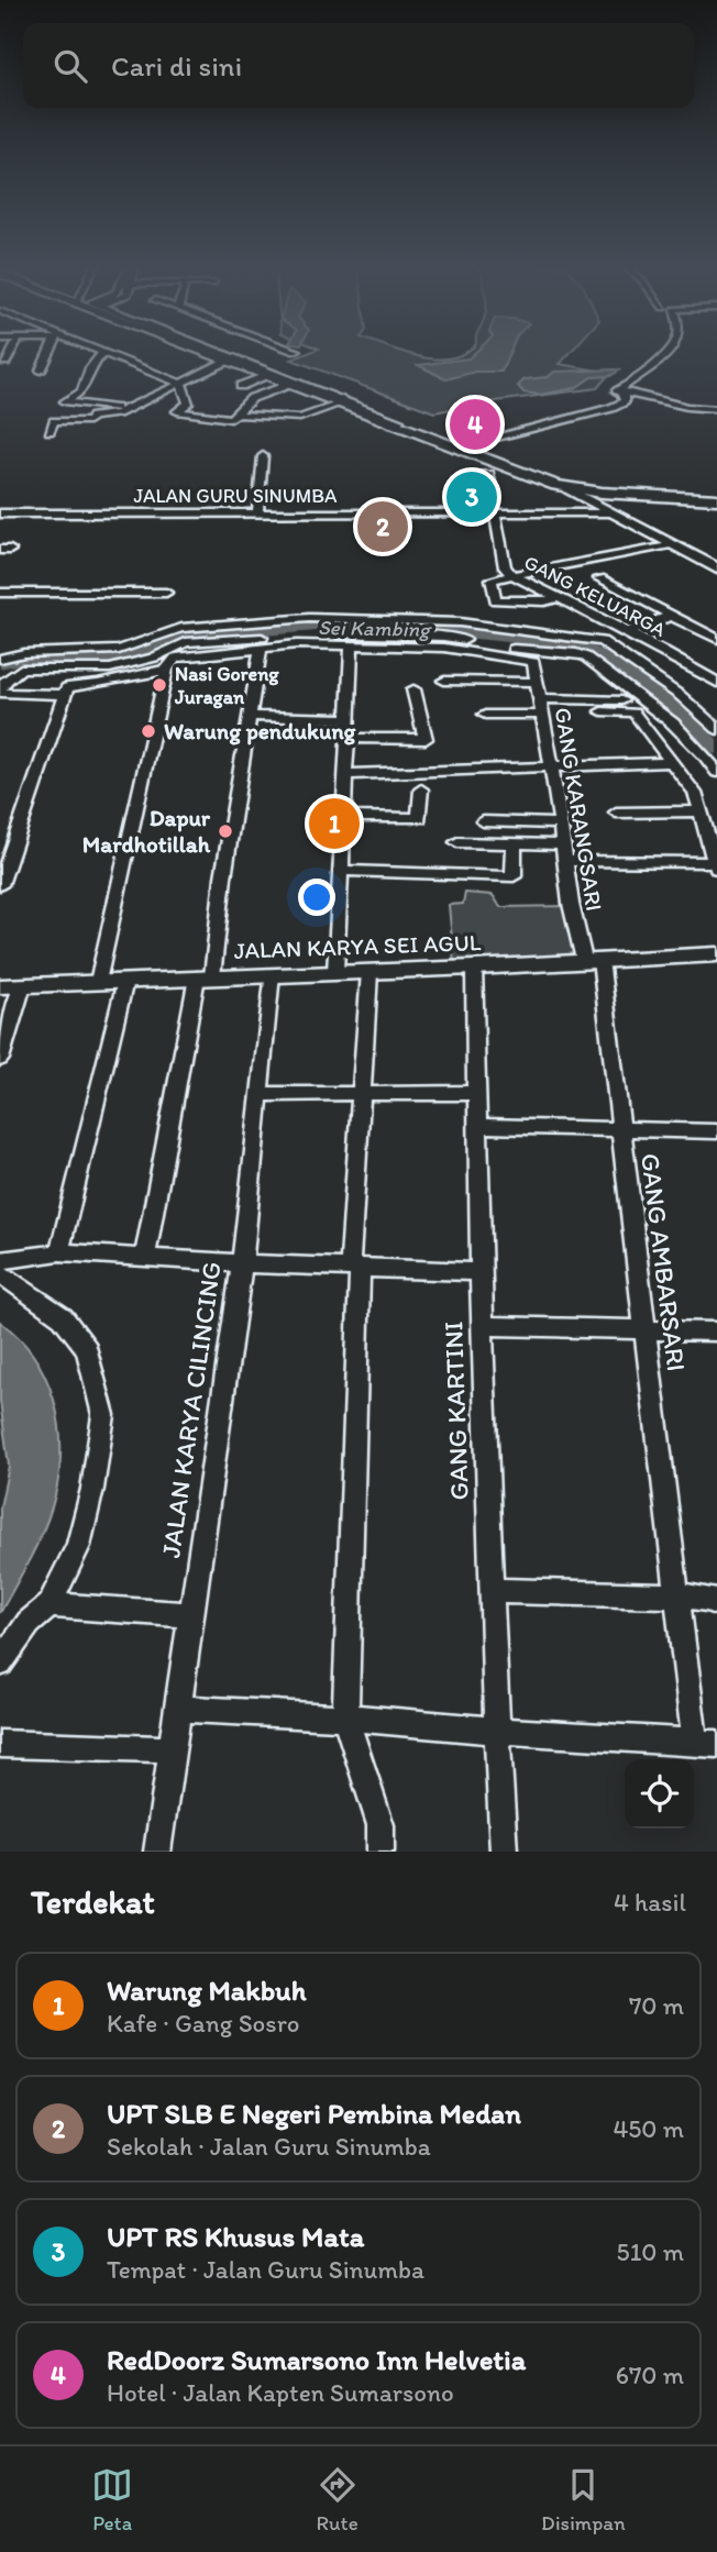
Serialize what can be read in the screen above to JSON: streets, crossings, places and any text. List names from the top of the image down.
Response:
{
  "streets": {
    "main road": ["JALAN KARYA SEI AGUL"],
    "street": [
      "JALAN GURU SINUMBA",
      "GANG KELUARGA",
      "GANG KARANGSARI",
      "GANG AMBARSARI",
      "JALAN KARYA CILINCING",
      "GANG KARTINI"
    ]
  },
  "crossings": [
    ["JALAN GURU SINUMBA", "GANG KELUARGA"],
    ["GANG KARANGSARI", "JALAN KARYA SEI AGUL"],
    ["GANG KARANGSARI", "GANG AMBARSARI"],
    ["JALAN KARYA SEI AGUL", "GANG AMBARSARI"],
    ["JALAN KARYA SEI AGUL", "JALAN KARYA CILINCING"],
    ["JALAN KARYA SEI AGUL", "GANG KARTINI"]
  ],
  "water": ["Sei Kambing"],
  "places": ["Nasi Goreng Juragan", "Warung pendukung", "Dapur Mardhotillah"],
  "page": {
    "search": "Cari di sini",
    "pins": [
      "4",
      "3",
      "2",
      "1"
    ],
    "heading": ["Terdekat", "4 hasil"],
    "list": [
      {
        "mark": "1",
        "name": "Warung Makbuh",
        "note": "Kafe · Gang Sosro",
        "value": "70 m"
      },
      {
        "mark": "2",
        "name": "UPT SLB E Negeri Pembina Medan",
        "note": "Sekolah · Jalan Guru Sinumba",
        "value": "450 m"
      },
      {
        "mark": "3",
        "name": "UPT RS Khusus Mata",
        "note": "Tempat · Jalan Guru Sinumba",
        "value": "510 m"
      },
      {
        "mark": "4",
        "name": "RedDoorz Sumarsono Inn Helvetia",
        "note": "Hotel · Jalan Kapten Sumarsono",
        "value": "670 m"
      }
    ],
    "nav": ["Peta", "Rute", "Disimpan"]
  }
}
